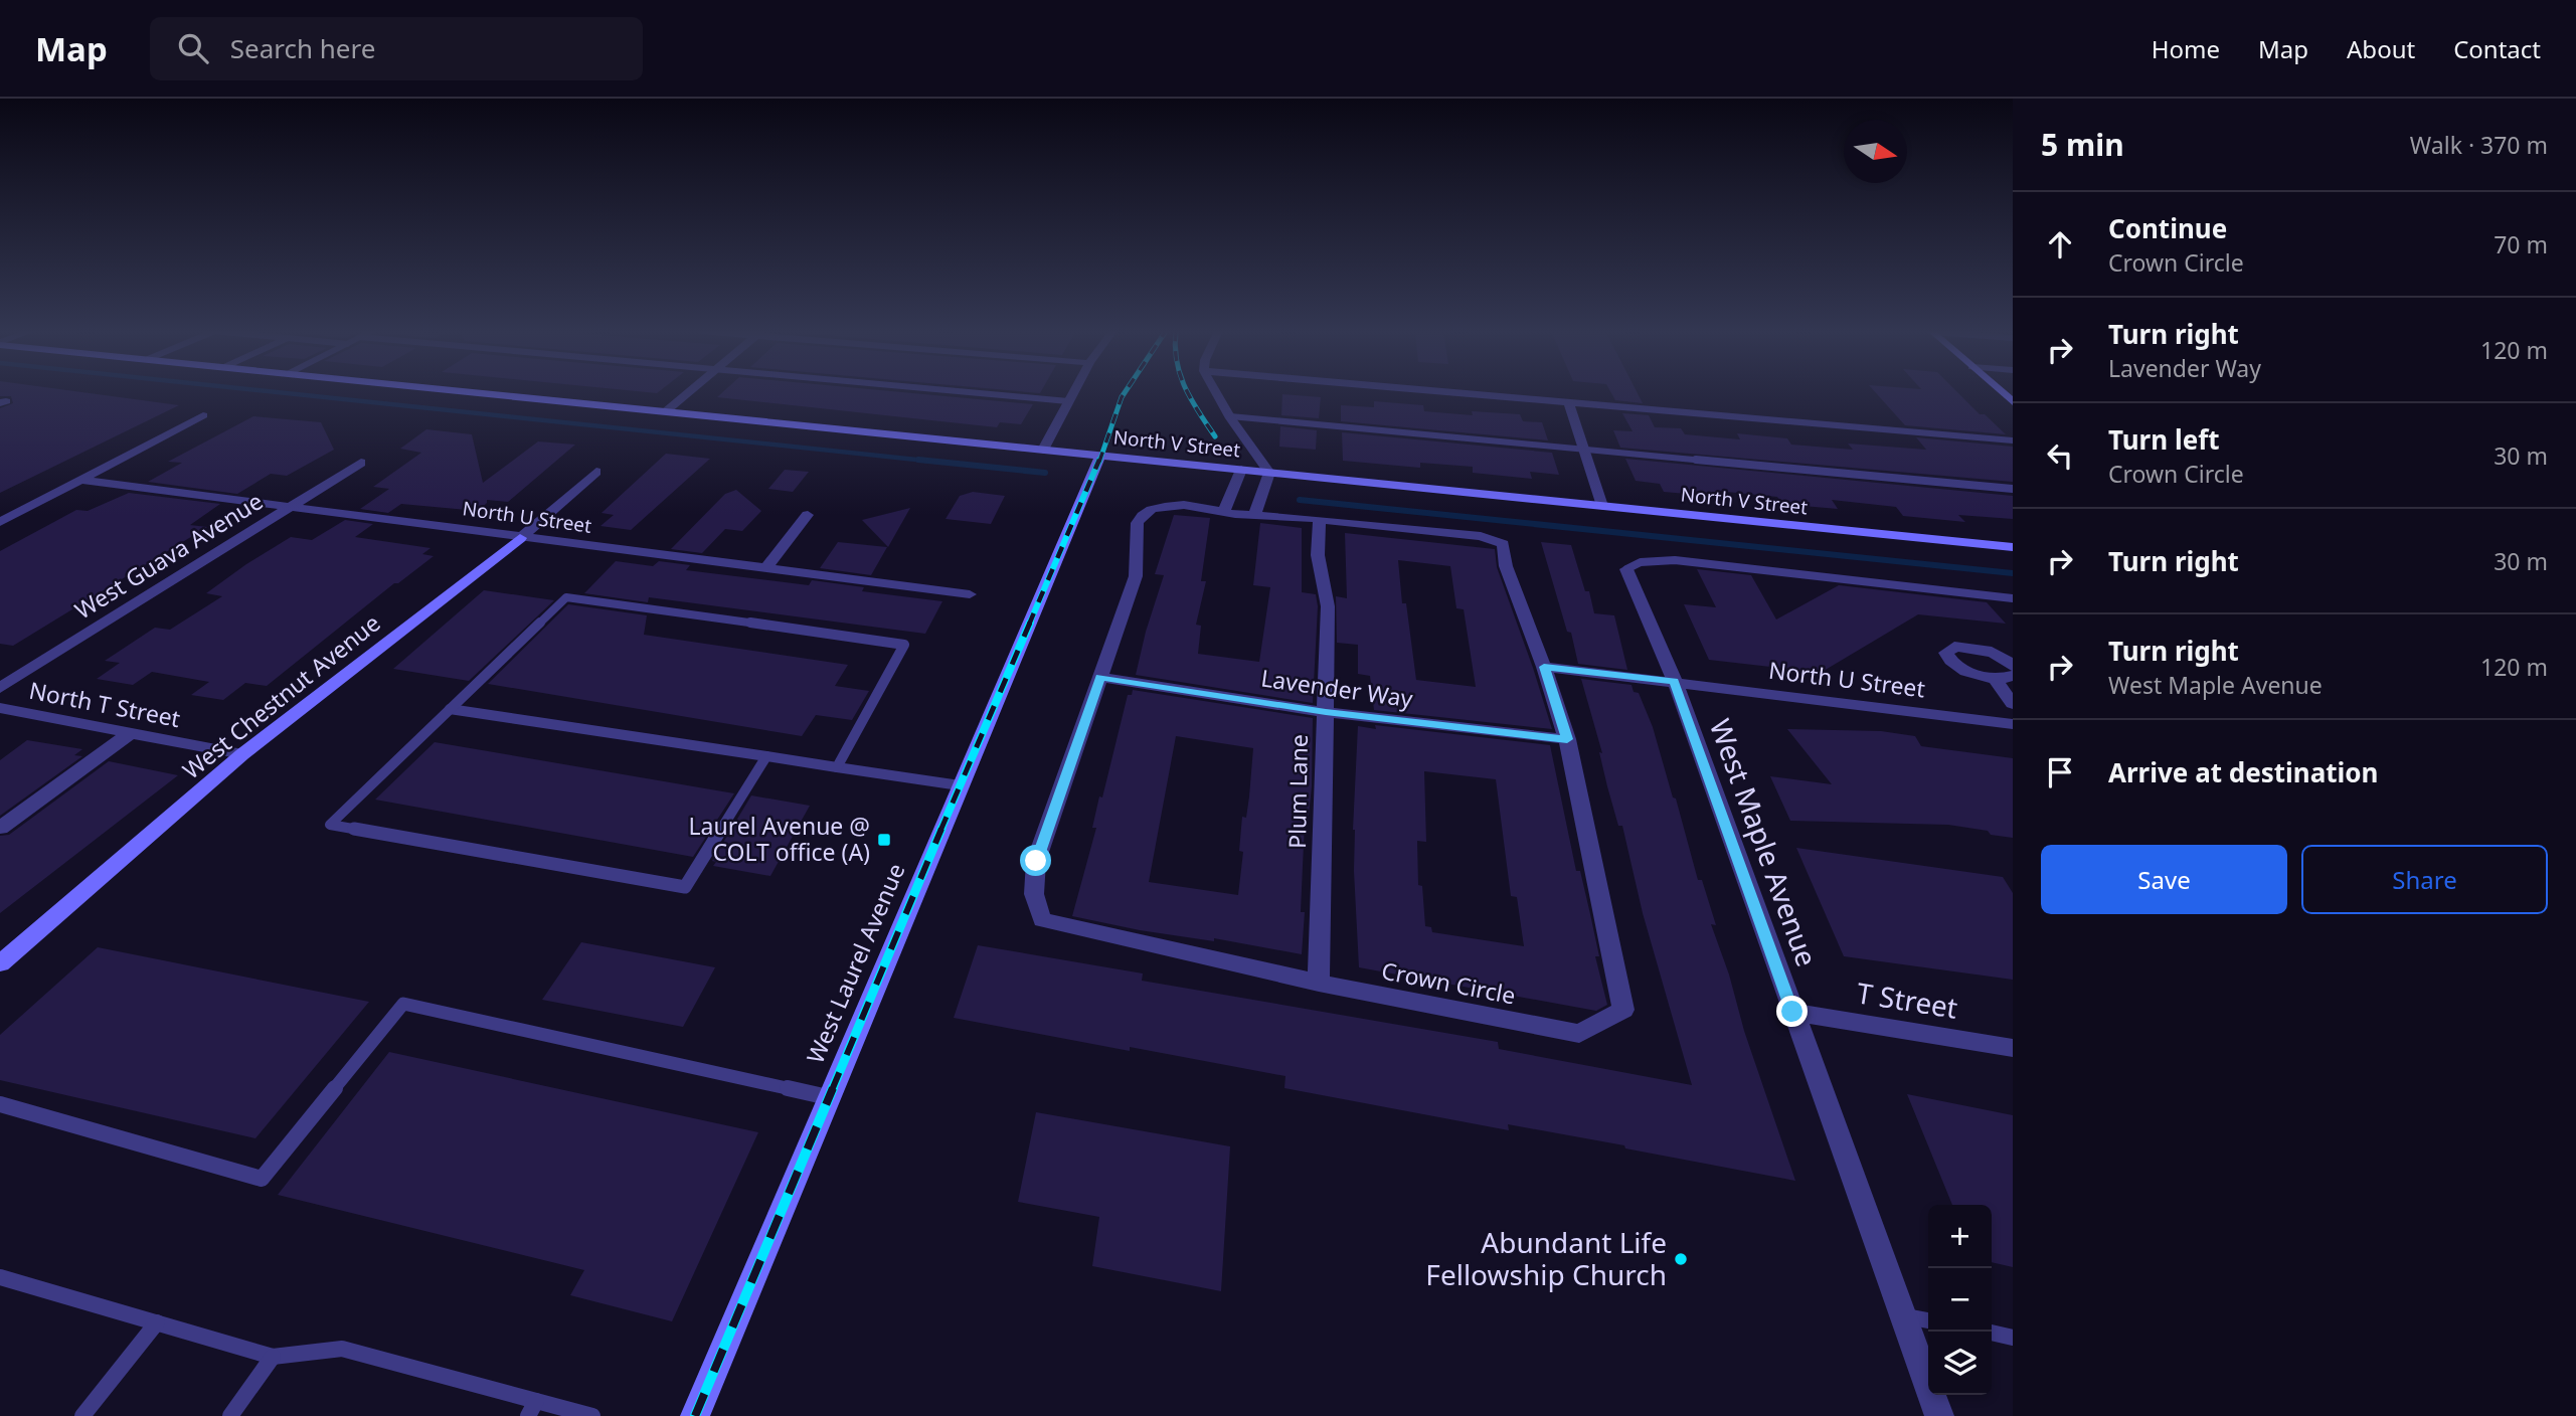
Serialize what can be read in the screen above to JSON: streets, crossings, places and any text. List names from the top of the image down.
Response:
{
  "streets": {
    "street": [
      "North V Street",
      "North U Street",
      "West Guava Avenue",
      "Lavender Way",
      "West Chestnut Avenue",
      "North T Street",
      "Plum Lane",
      "West Maple Avenue",
      "West Laurel Avenue",
      "Crown Circle",
      "T Street"
    ]
  },
  "crossings": [
    ["North V Street", "West Laurel Avenue"],
    ["North U Street", "West Guava Avenue"],
    ["North U Street", "West Chestnut Avenue"],
    ["North U Street", "West Maple Avenue"],
    ["North U Street", "Crown Circle"],
    ["Lavender Way", "Plum Lane"],
    ["Lavender Way", "Crown Circle"],
    ["West Chestnut Avenue", "North T Street"],
    ["Plum Lane", "Crown Circle"],
    ["West Maple Avenue", "T Street"]
  ],
  "places": {
    "transit": ["Laurel Avenue @ COLT office (A)"],
    "other": ["Abundant Life Fellowship Church"]
  },
  "north": "right",
  "page": {
    "header": "Map",
    "search": "Search here",
    "nav": [
      "Home",
      "Map",
      "About",
      "Contact"
    ],
    "heading": ["5 min", "Walk · 370 m"],
    "list": [
      ["Continue", "Crown Circle", "70 m"],
      ["Turn right", "Lavender Way", "120 m"],
      ["Turn left", "Crown Circle", "30 m"],
      ["Turn right", "30 m"],
      ["Turn right", "West Maple Avenue", "120 m"],
      "Arrive at destination"
    ],
    "buttons": ["Save", "Share"],
    "map_buttons": ["+", "−"]
  }
}
